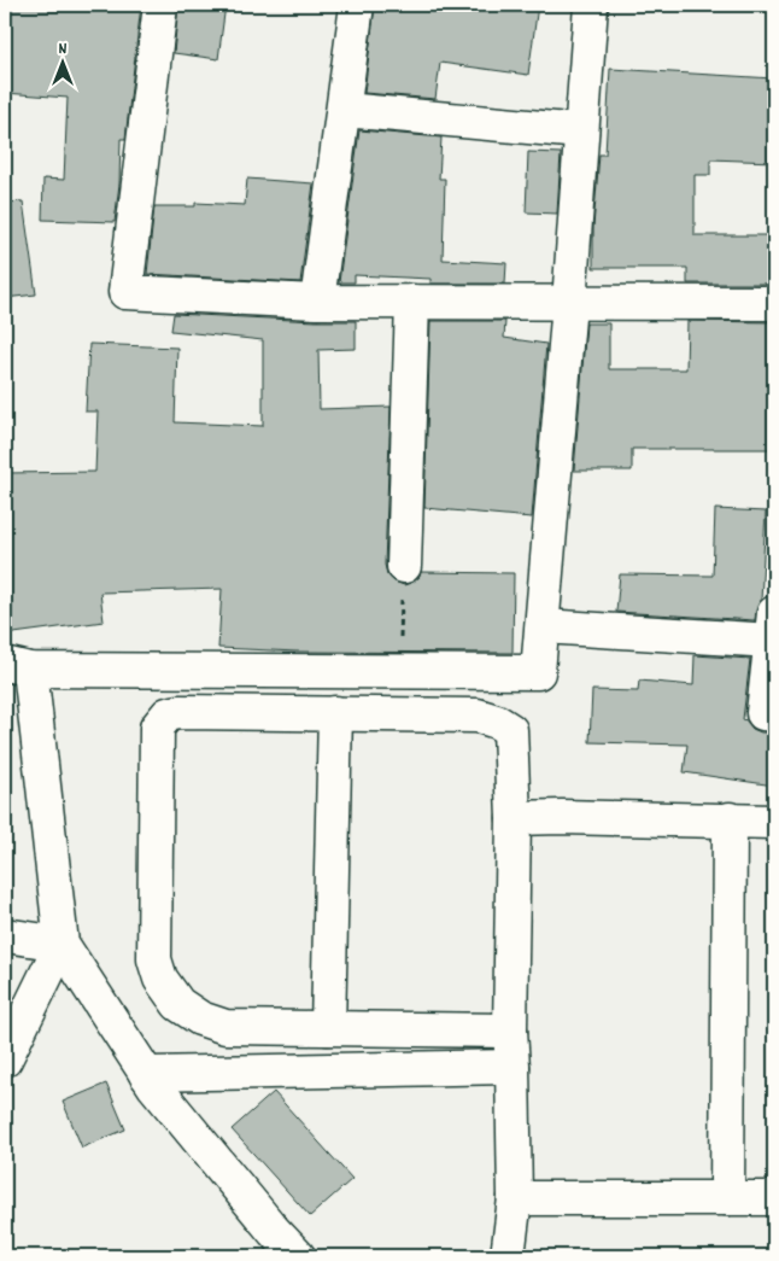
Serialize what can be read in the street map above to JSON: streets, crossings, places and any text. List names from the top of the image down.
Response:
{
  "north": "top"
}
